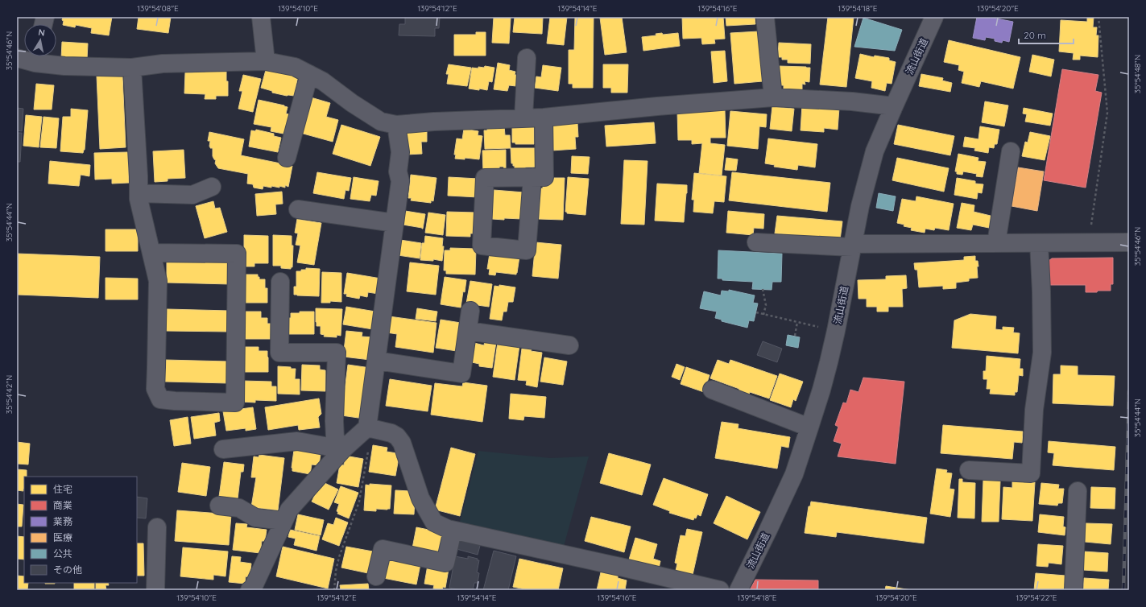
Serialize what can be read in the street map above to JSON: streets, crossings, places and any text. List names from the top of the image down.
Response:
{
  "streets": {
    "street": ["流山街道"]
  },
  "legend": [
    "住宅",
    "商業",
    "業務",
    "医療",
    "公共",
    "その他"
  ],
  "scale_bar": "20 m",
  "north": "top",
  "coordinates": [
    "139°54'08\"E",
    "139°54'10\"E",
    "139°54'12\"E",
    "139°54'14\"E",
    "139°54'16\"E",
    "139°54'18\"E",
    "139°54'20\"E",
    "35°54'46\"N",
    "35°54'48\"N",
    "35°54'44\"N",
    "35°54'42\"N",
    "139°54'22\"E"
  ]
}
